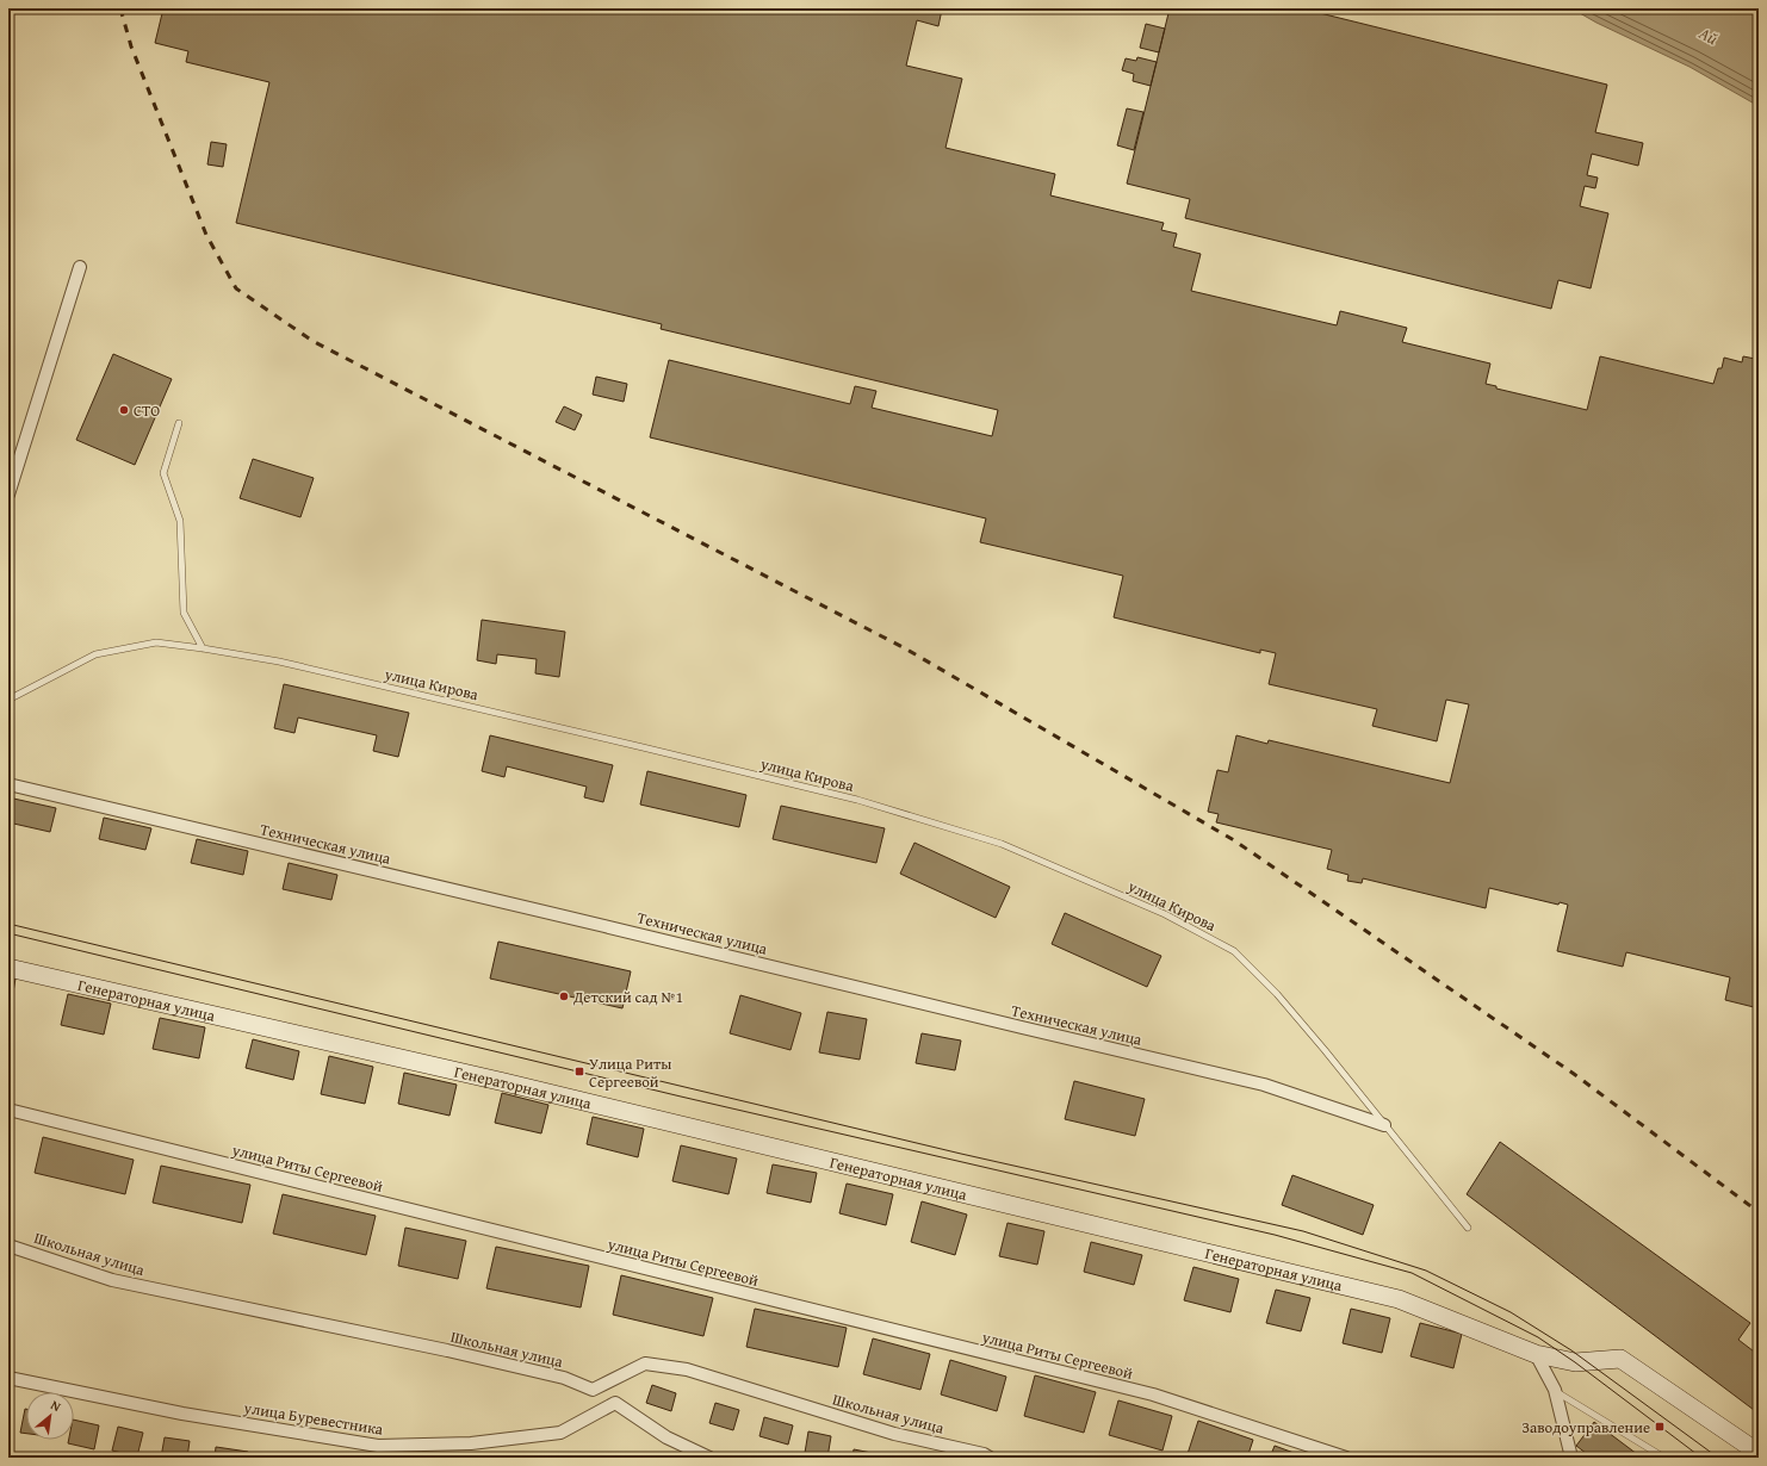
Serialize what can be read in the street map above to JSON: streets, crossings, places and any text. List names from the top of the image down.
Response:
{
  "streets": {
    "main road": ["Генераторная улица"],
    "street": [
      "Техническая улица",
      "улица Риты Сергеевой",
      "Школьная улица",
      "улица Буревестника"
    ],
    "lane": ["улица Кирова"]
  },
  "crossings": [
    ["улица Кирова", "Техническая улица"]
  ],
  "water": ["Ай"],
  "places": {
    "other": ["СТО", "Детский сад №1"],
    "transit": ["Улица Риты Сергеевой", "Заводоуправление"]
  },
  "north": "top right"
}
